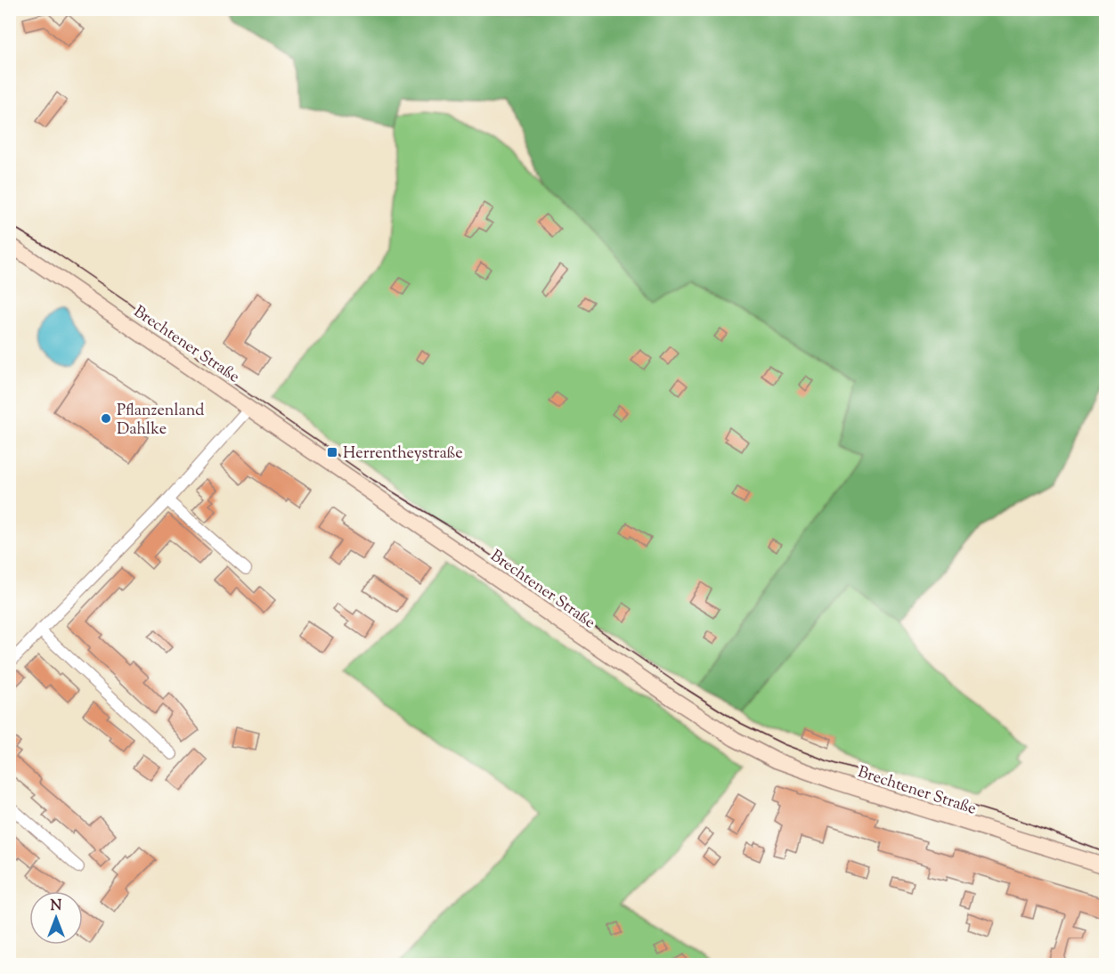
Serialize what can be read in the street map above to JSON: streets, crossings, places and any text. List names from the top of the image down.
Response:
{
  "streets": {
    "main road": ["Brechtener Straße"]
  },
  "places": {
    "other": ["Pflanzenland Dahlke"],
    "transit": ["Herrentheystraße"]
  },
  "north": "top"
}
